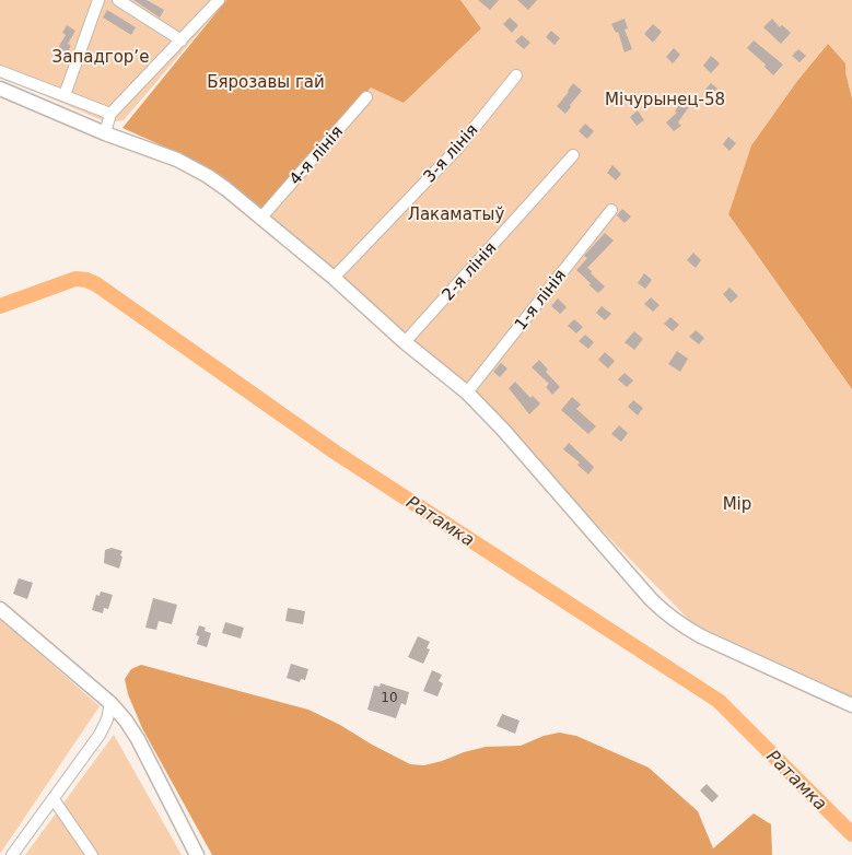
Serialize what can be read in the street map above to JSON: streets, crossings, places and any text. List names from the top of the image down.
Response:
{
  "streets": {
    "street": [
      "3-я лінія",
      "4-я лінія",
      "2-я лінія",
      "1-я лінія"
    ]
  },
  "water": ["Ратамка"],
  "parks": [
    "Западгорʼе",
    "Бярозавы гай",
    "Мічурынец-58",
    "Лакаматыў",
    "Мір"
  ],
  "house_numbers": ["10"]
}
